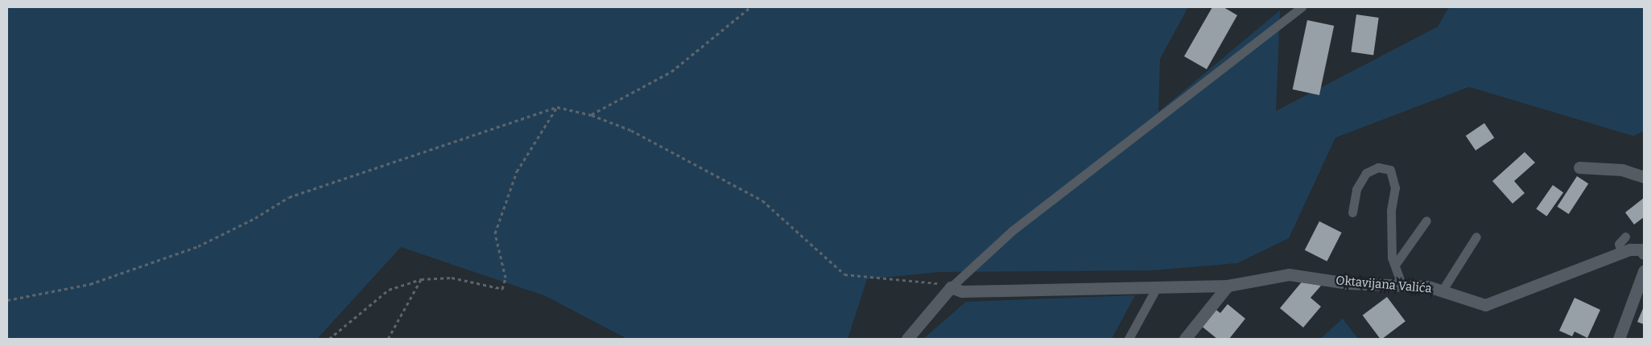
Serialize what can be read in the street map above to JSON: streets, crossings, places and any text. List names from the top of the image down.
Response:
{
  "streets": {
    "street": ["Oktavijana Valića"]
  }
}
